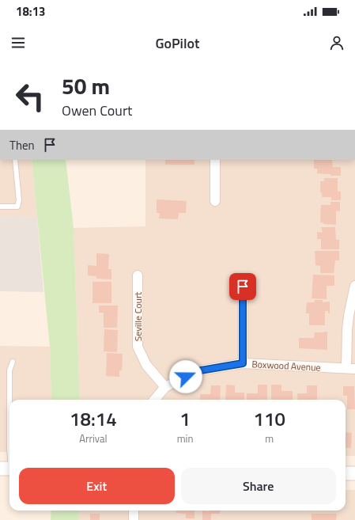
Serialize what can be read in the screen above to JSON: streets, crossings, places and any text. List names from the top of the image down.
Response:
{
  "streets": {
    "street": ["Seville Court", "Boxwood Avenue"]
  },
  "crossings": [
    ["Seville Court", "Boxwood Avenue"]
  ],
  "page": {
    "status": "18:13",
    "header": "GoPilot",
    "turn": ["50 m", "Owen Court"],
    "then": "Then",
    "eta": [
      "18:14",
      "Arrival",
      "1",
      "min",
      "110",
      "m"
    ],
    "buttons": ["Exit", "Share"]
  }
}
